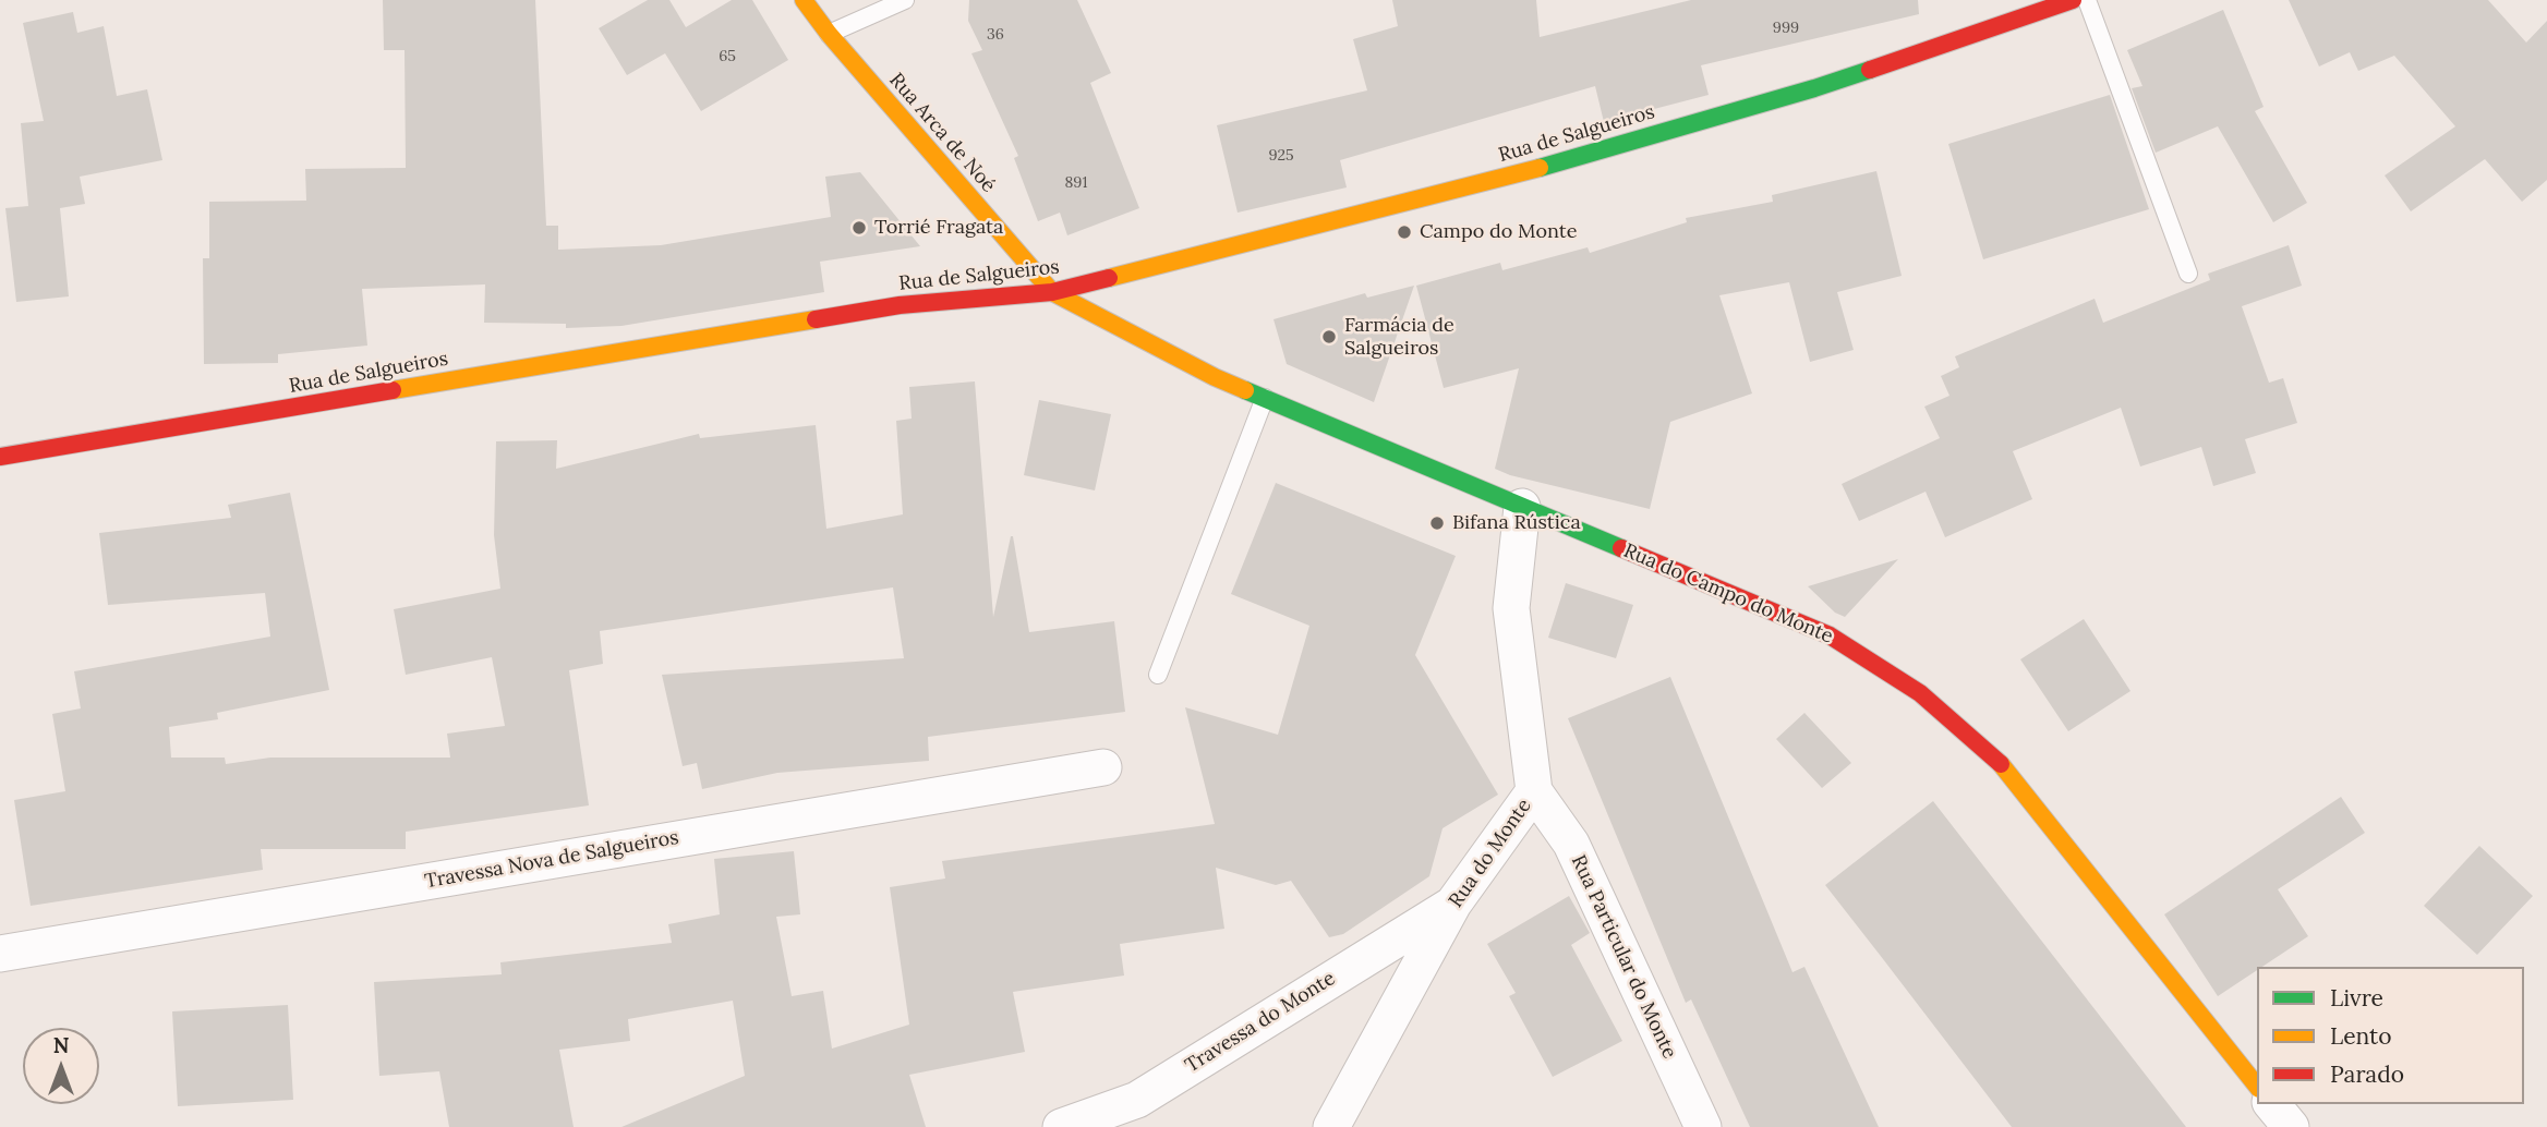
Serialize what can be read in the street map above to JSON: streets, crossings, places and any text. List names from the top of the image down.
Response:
{
  "streets": {
    "street": [
      "Rua Arca de Noé",
      "Rua de Salgueiros",
      "Rua do Campo do Monte",
      "Rua do Monte",
      "Travessa Nova de Salgueiros",
      "Rua Particular do Monte",
      "Travessa do Monte"
    ]
  },
  "crossings": [
    ["Rua Arca de Noé", "Rua de Salgueiros"],
    ["Rua Arca de Noé", "Rua do Campo do Monte"],
    ["Rua de Salgueiros", "Rua do Campo do Monte"],
    ["Rua do Campo do Monte", "Rua do Monte"],
    ["Rua do Monte", "Rua Particular do Monte"],
    ["Rua do Monte", "Travessa do Monte"]
  ],
  "places": [
    "Torrié Fragata",
    "Campo do Monte",
    "Farmácia de Salgueiros",
    "Bifana Rústica"
  ],
  "house_numbers": [
    "999",
    "36",
    "65",
    "925",
    "891"
  ],
  "legend": ["Livre", "Lento", "Parado"],
  "north": "top"
}
